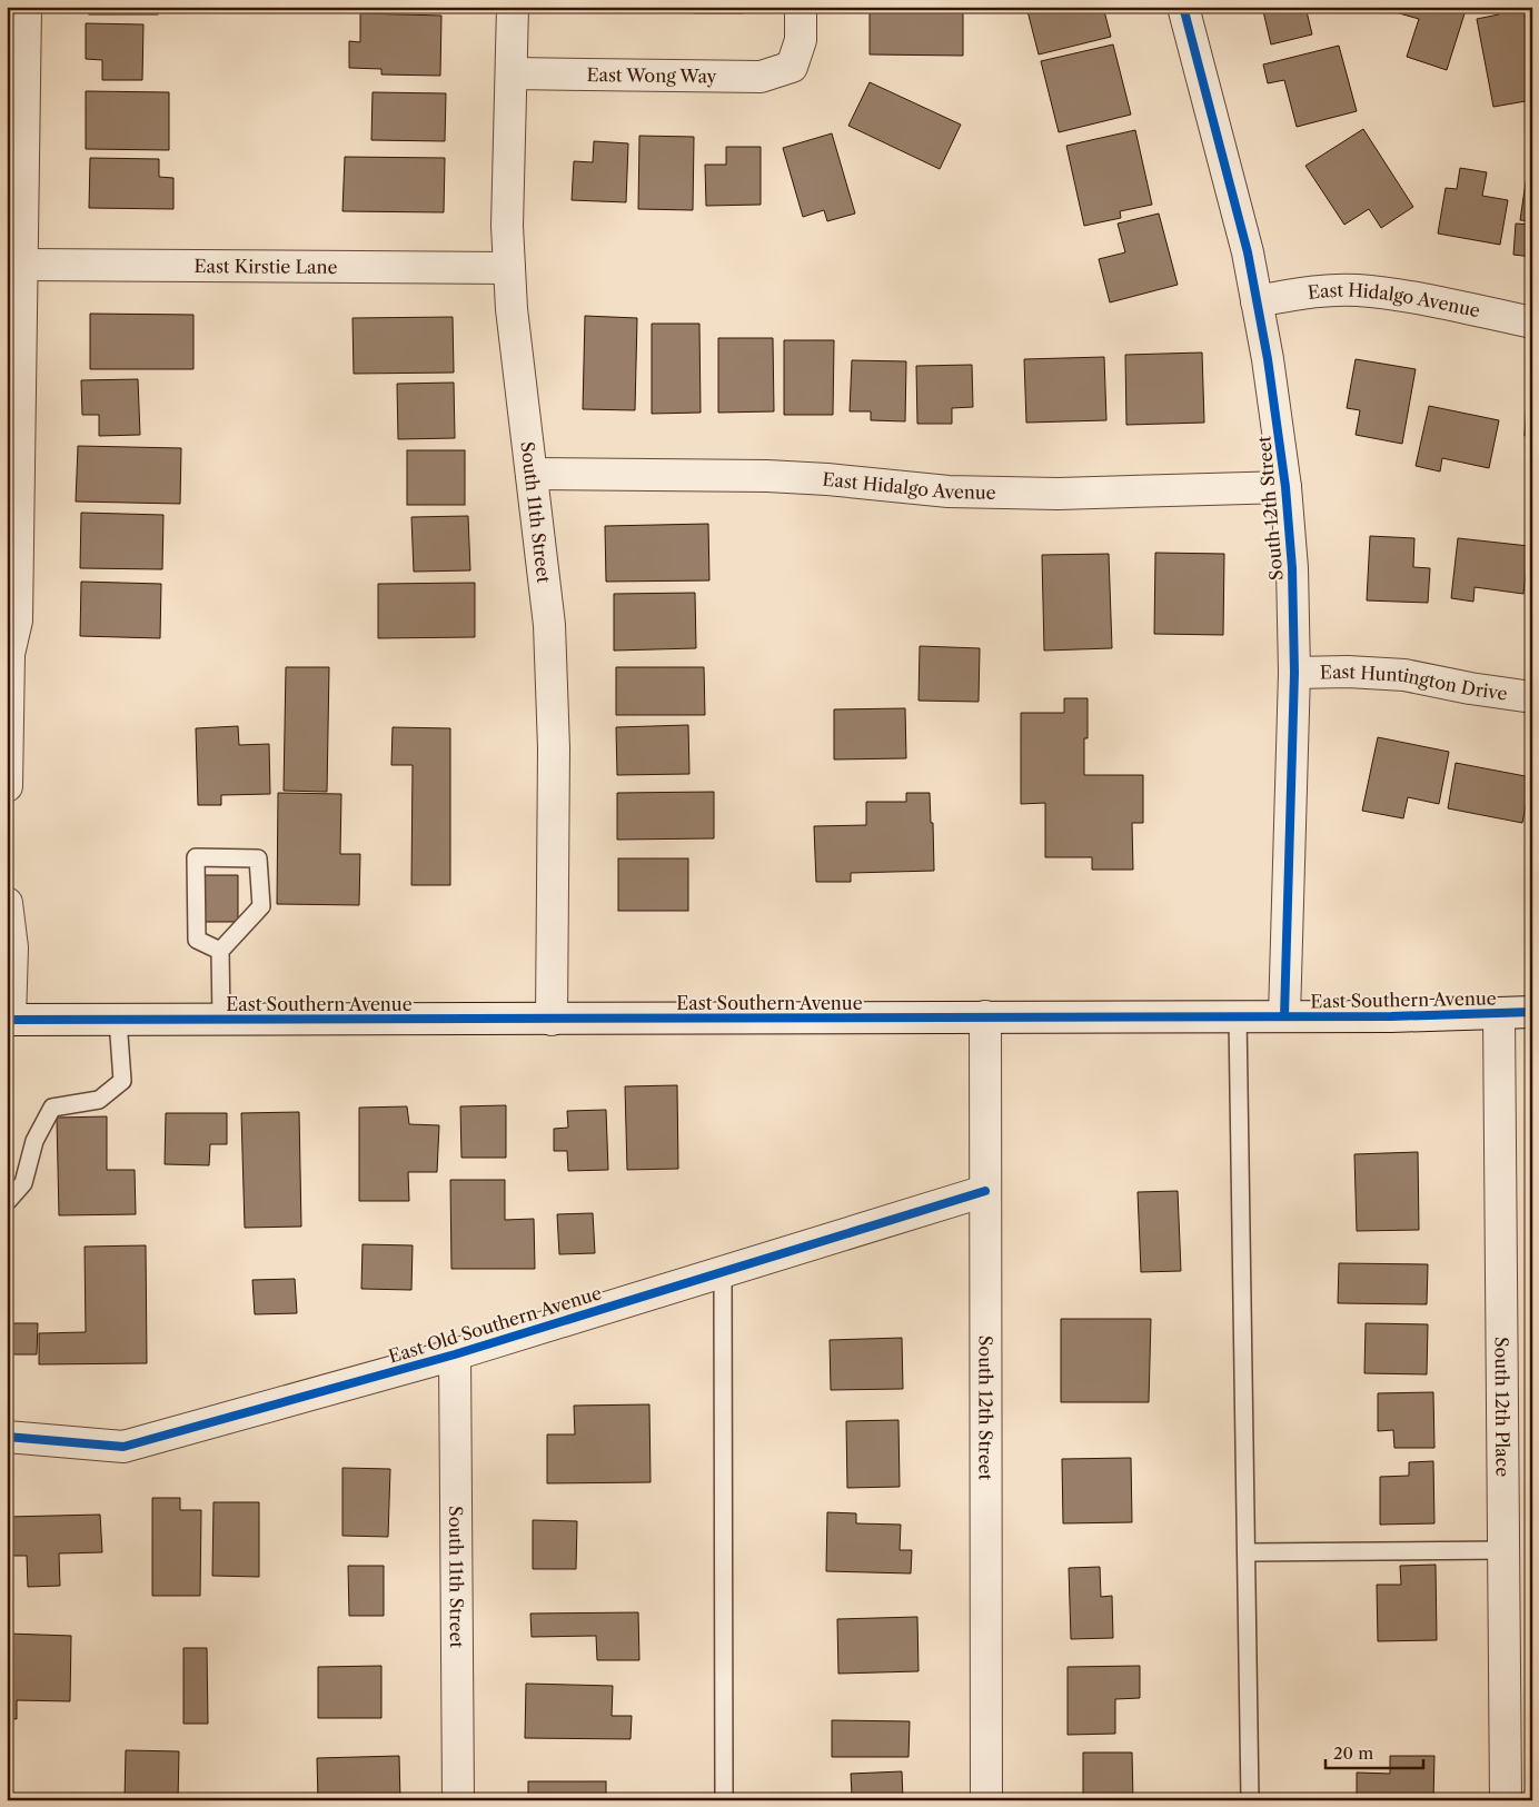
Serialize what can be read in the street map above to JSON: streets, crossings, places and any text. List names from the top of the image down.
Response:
{
  "streets": {
    "street": [
      "East Wong Way",
      "East Kirstie Lane",
      "East Hidalgo Avenue",
      "South 12th Street",
      "South 11th Street",
      "East Huntington Drive",
      "East Southern Avenue",
      "East Old Southern Avenue",
      "South 12th Place"
    ]
  },
  "crossings": [
    ["East Wong Way", "South 11th Street"],
    ["East Kirstie Lane", "South 11th Street"],
    ["East Hidalgo Avenue", "South 12th Street"],
    ["East Hidalgo Avenue", "South 11th Street"],
    ["South 12th Street", "East Huntington Drive"],
    ["South 12th Street", "East Southern Avenue"],
    ["South 12th Street", "East Old Southern Avenue"],
    ["South 11th Street", "East Southern Avenue"],
    ["South 11th Street", "East Old Southern Avenue"],
    ["East Southern Avenue", "South 12th Place"]
  ],
  "scale_bar": "20 m"
}
